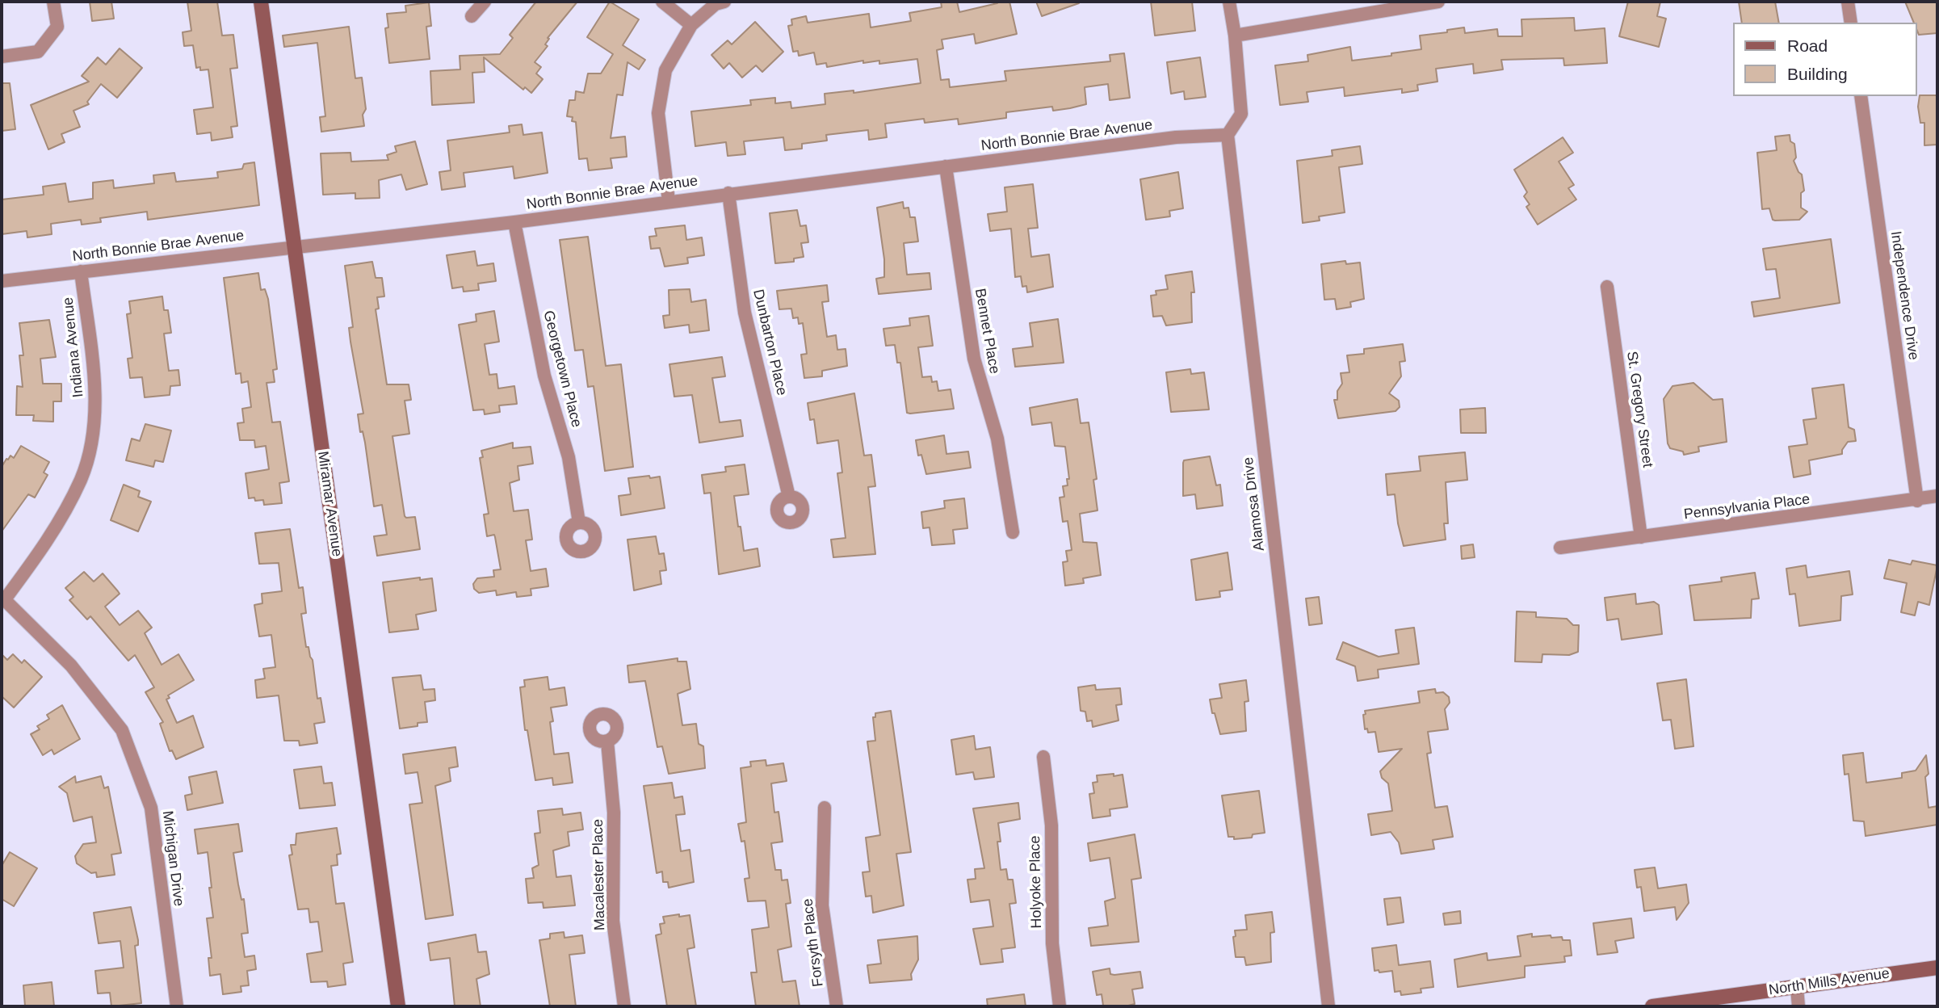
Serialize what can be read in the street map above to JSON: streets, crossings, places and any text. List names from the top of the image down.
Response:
{
  "streets": {
    "street": [
      "North Bonnie Brae Avenue",
      "Independence Drive",
      "Bennet Place",
      "Dunbarton Place",
      "Indiana Avenue",
      "Georgetown Place",
      "St. Gregory Street",
      "Miramar Avenue",
      "Alamosa Drive",
      "Pennsylvania Place",
      "Michigan Drive",
      "Macalester Place",
      "Holyoke Place",
      "Forsyth Place",
      "North Mills Avenue"
    ]
  },
  "crossings": [
    ["North Bonnie Brae Avenue", "Bennet Place"],
    ["North Bonnie Brae Avenue", "Dunbarton Place"],
    ["North Bonnie Brae Avenue", "Indiana Avenue"],
    ["North Bonnie Brae Avenue", "Georgetown Place"],
    ["North Bonnie Brae Avenue", "Miramar Avenue"],
    ["North Bonnie Brae Avenue", "Alamosa Drive"],
    ["Independence Drive", "Pennsylvania Place"],
    ["Indiana Avenue", "Michigan Drive"],
    ["St. Gregory Street", "Pennsylvania Place"]
  ],
  "legend": ["Road", "Building"]
}
